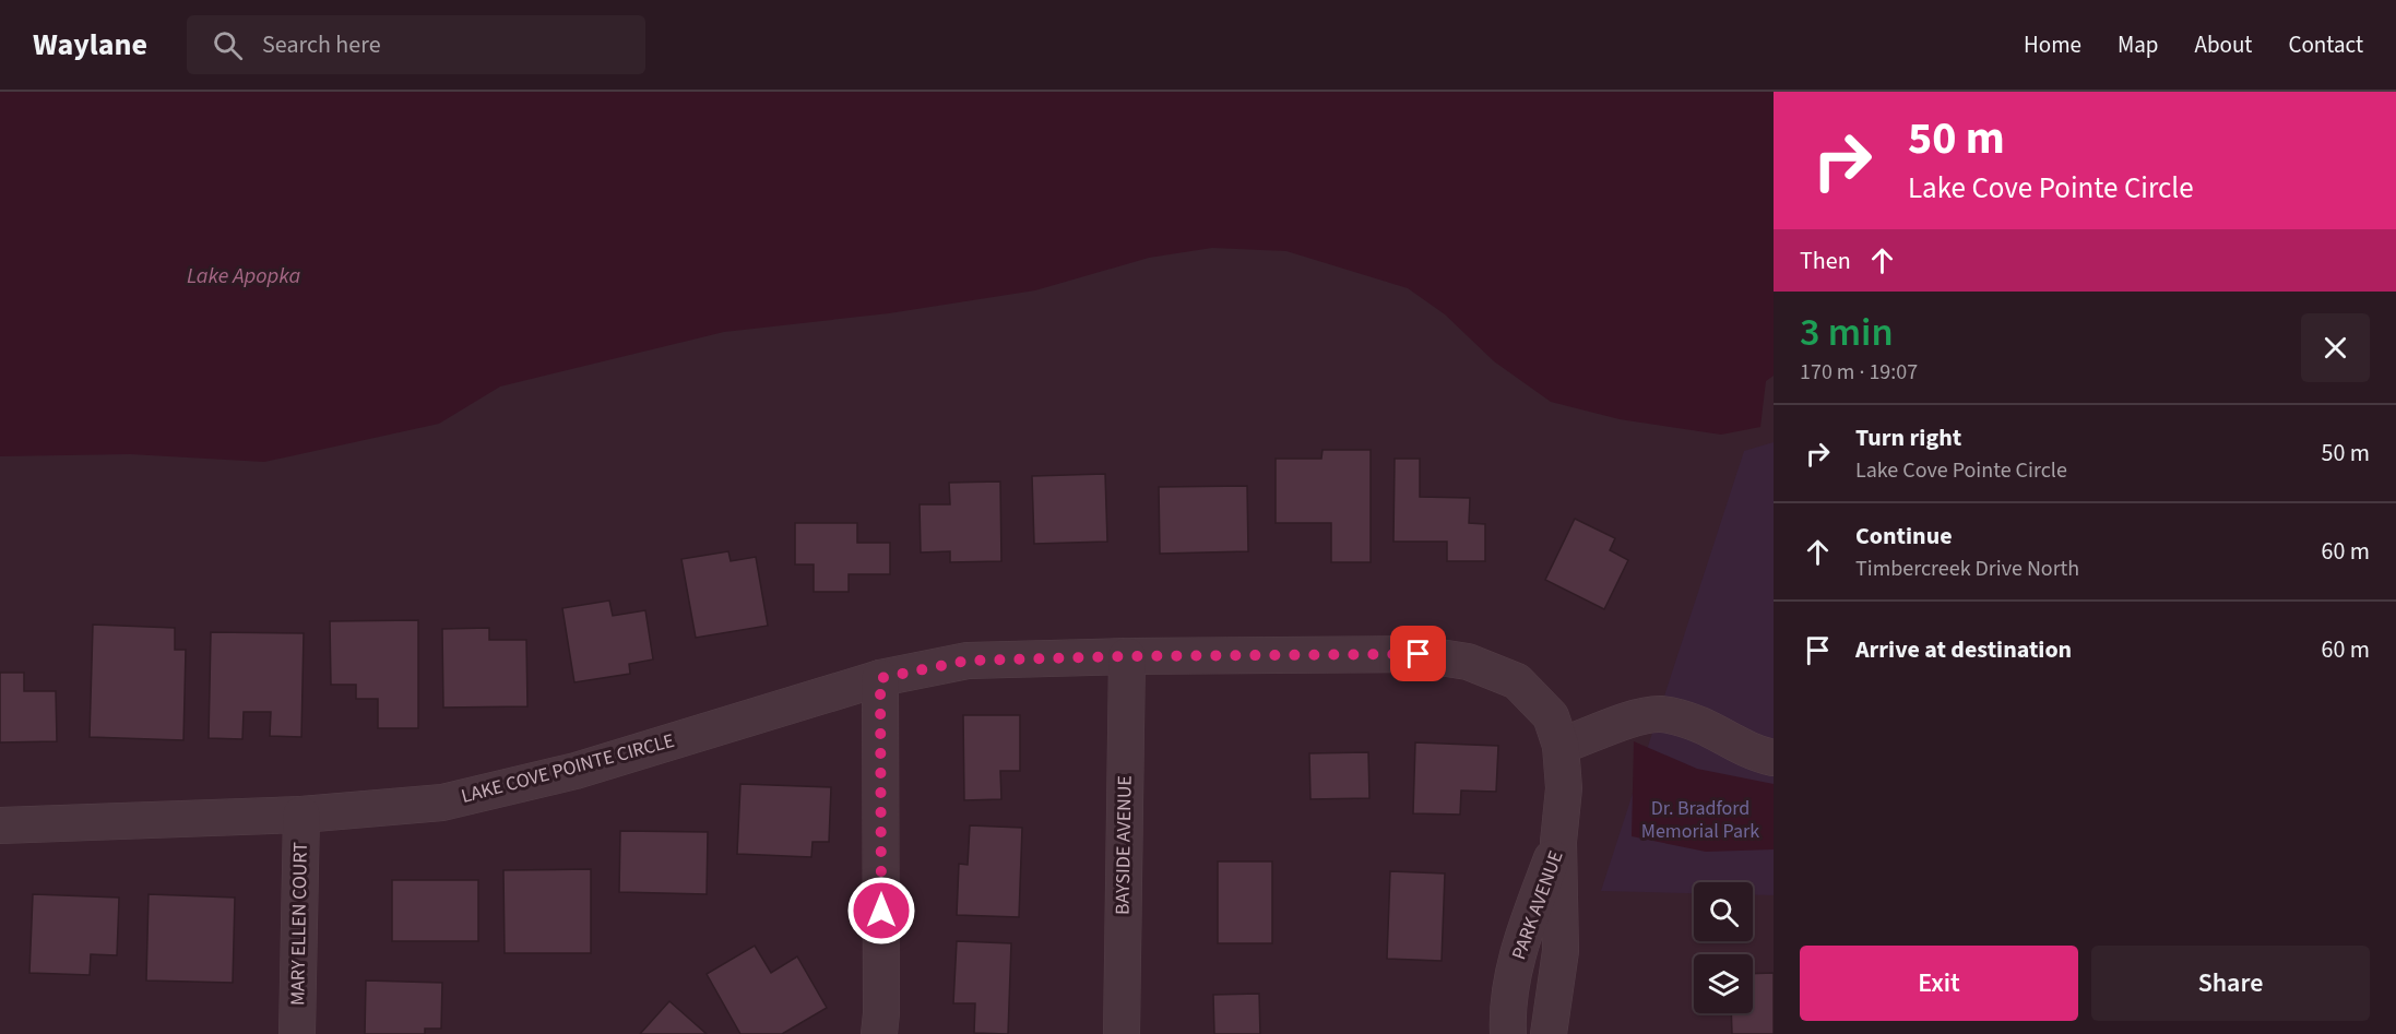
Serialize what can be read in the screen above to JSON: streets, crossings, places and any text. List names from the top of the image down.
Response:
{
  "streets": {
    "street": [
      "LAKE COVE POINTE CIRCLE",
      "BAYSIDE AVENUE",
      "PARK AVENUE",
      "MARY ELLEN COURT"
    ]
  },
  "crossings": [
    ["LAKE COVE POINTE CIRCLE", "BAYSIDE AVENUE"],
    ["LAKE COVE POINTE CIRCLE", "PARK AVENUE"],
    ["LAKE COVE POINTE CIRCLE", "MARY ELLEN COURT"]
  ],
  "water": ["Lake Apopka"],
  "parks": ["Dr. Bradford Memorial Park"],
  "page": {
    "header": "Waylane",
    "search": "Search here",
    "nav": [
      "Home",
      "Map",
      "About",
      "Contact"
    ],
    "turn": ["50 m", "Lake Cove Pointe Circle"],
    "then": "Then",
    "heading": ["3 min", "170 m · 19:07"],
    "list": [
      {
        "name": "Turn right",
        "note": "Lake Cove Pointe Circle",
        "value": "50 m"
      },
      {
        "name": "Continue",
        "note": "Timbercreek Drive North",
        "value": "60 m"
      },
      {
        "name": "Arrive at destination",
        "value": "60 m"
      }
    ],
    "buttons": ["Exit", "Share"]
  }
}
